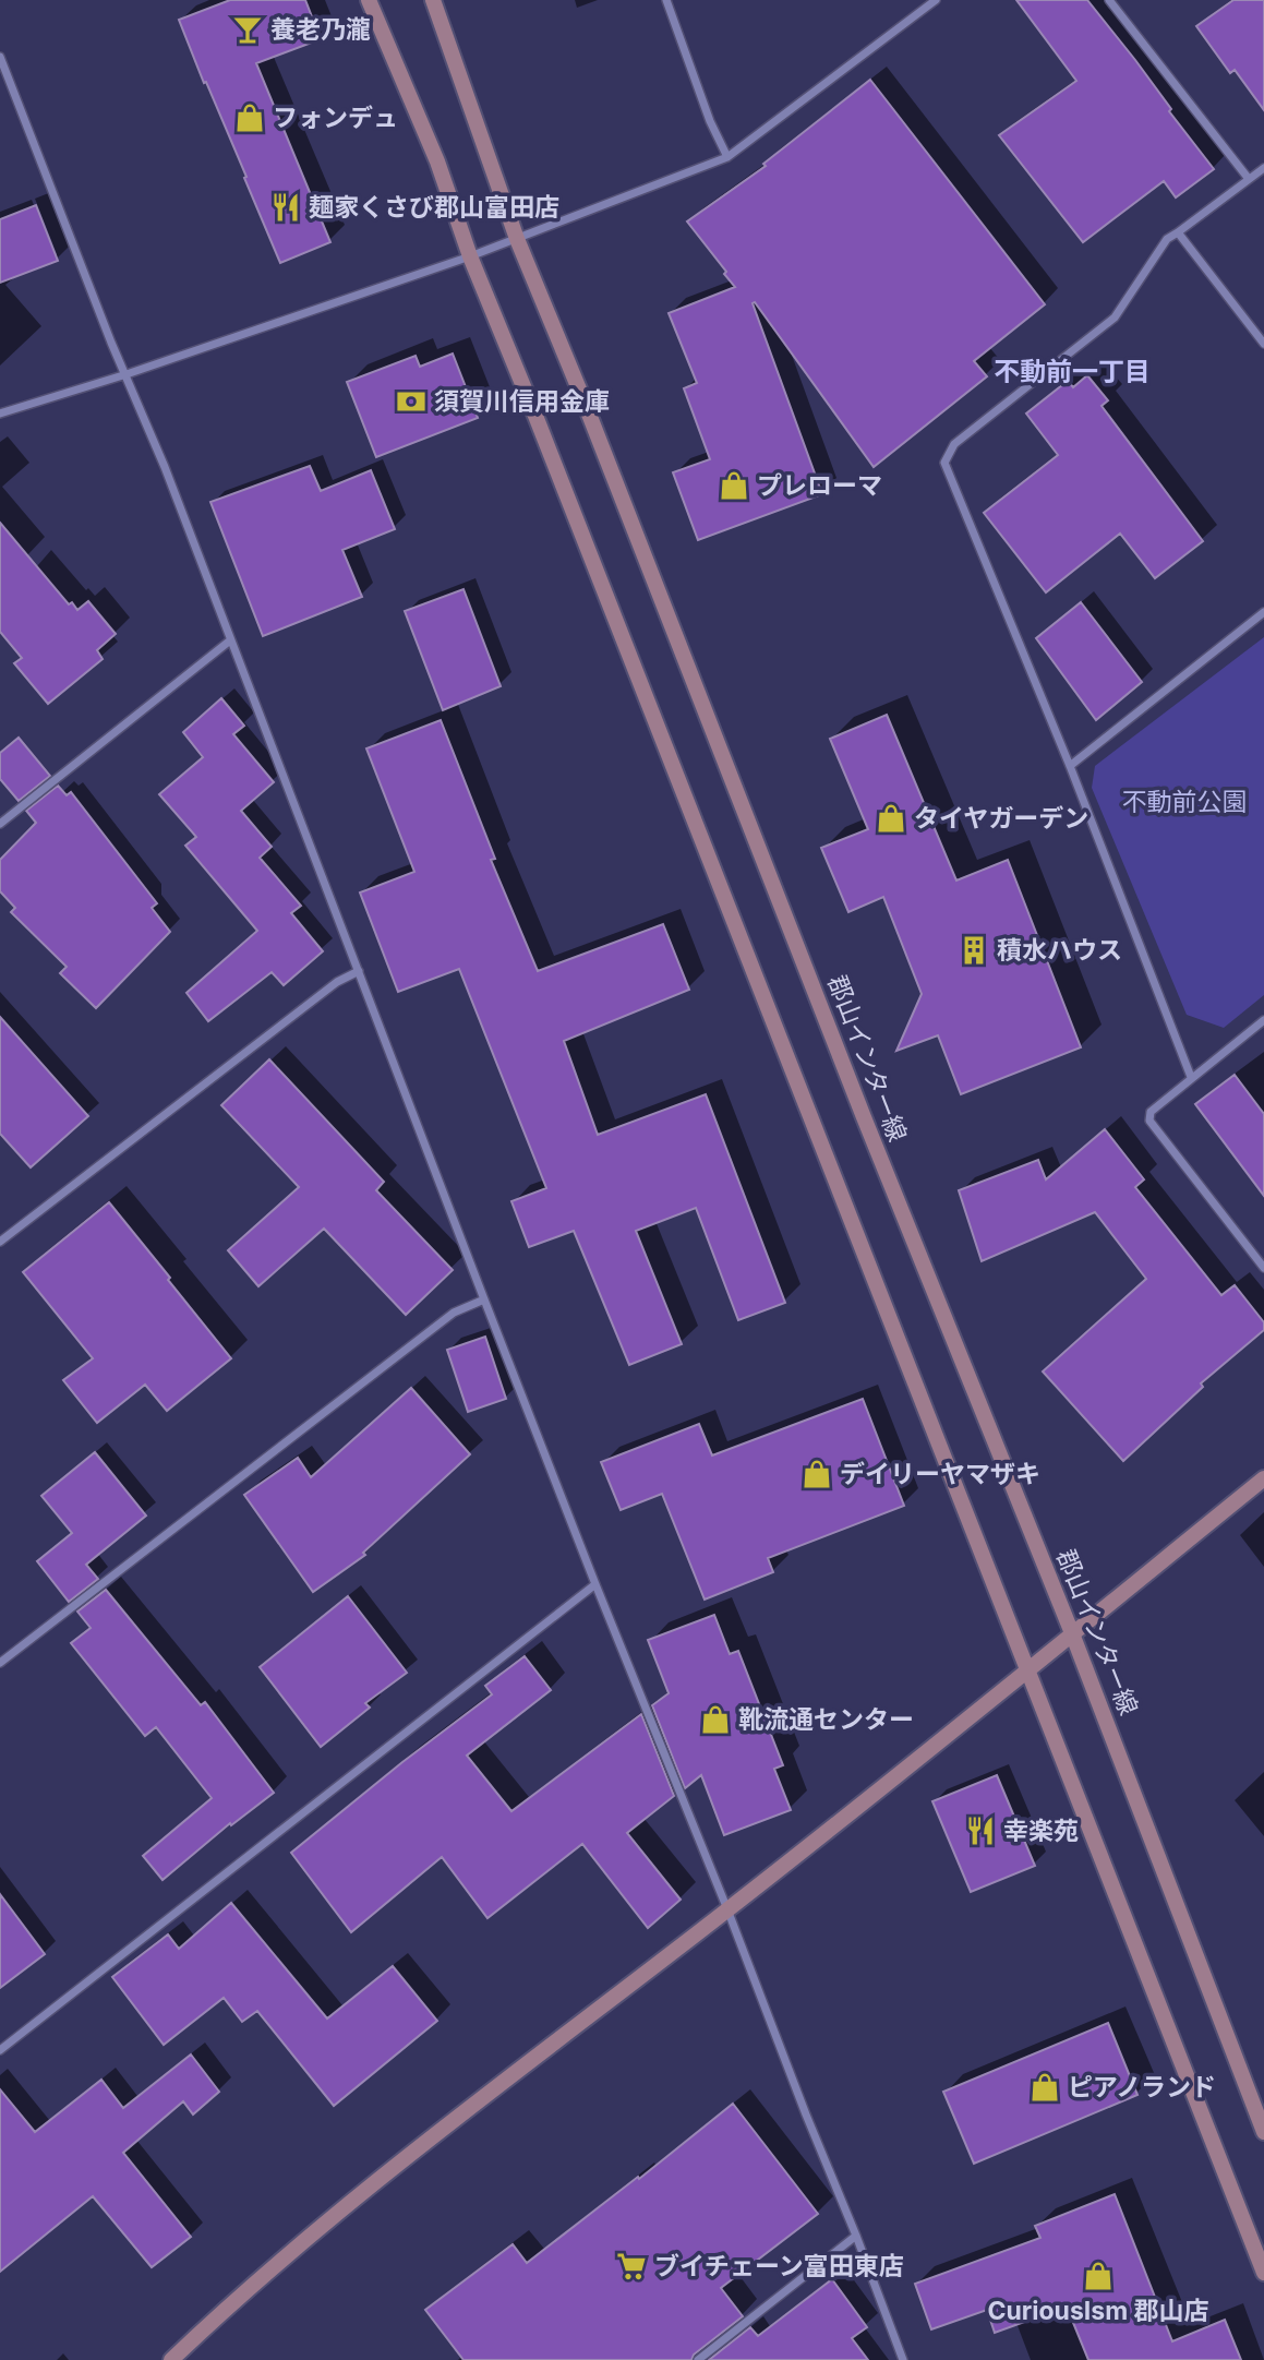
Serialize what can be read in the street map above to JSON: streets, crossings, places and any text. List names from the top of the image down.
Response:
{
  "streets": {
    "street": ["郡山インター線"]
  },
  "districts": ["不動前一丁目"],
  "parks": ["不動前公園"],
  "places": {
    "bar": ["養老乃瀧"],
    "shop": [
      "フォンデュ",
      "プレローマ",
      "タイヤガーデン",
      "デイリーヤマザキ",
      "靴流通センター",
      "ピアノランド",
      "CuriousIsm 郡山店"
    ],
    "restaurant": ["麺家くさび郡山富田店", "幸楽苑"],
    "bank": ["須賀川信用金庫"],
    "building": ["積水ハウス"],
    "supermarket": ["ブイチェーン富田東店"]
  }
}
